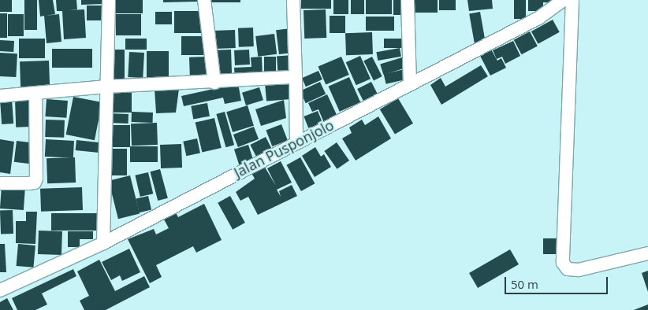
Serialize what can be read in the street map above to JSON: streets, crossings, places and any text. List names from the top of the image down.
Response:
{
  "streets": {
    "street": ["Jalan Pusponjolo"]
  },
  "scale_bar": "50 m"
}
